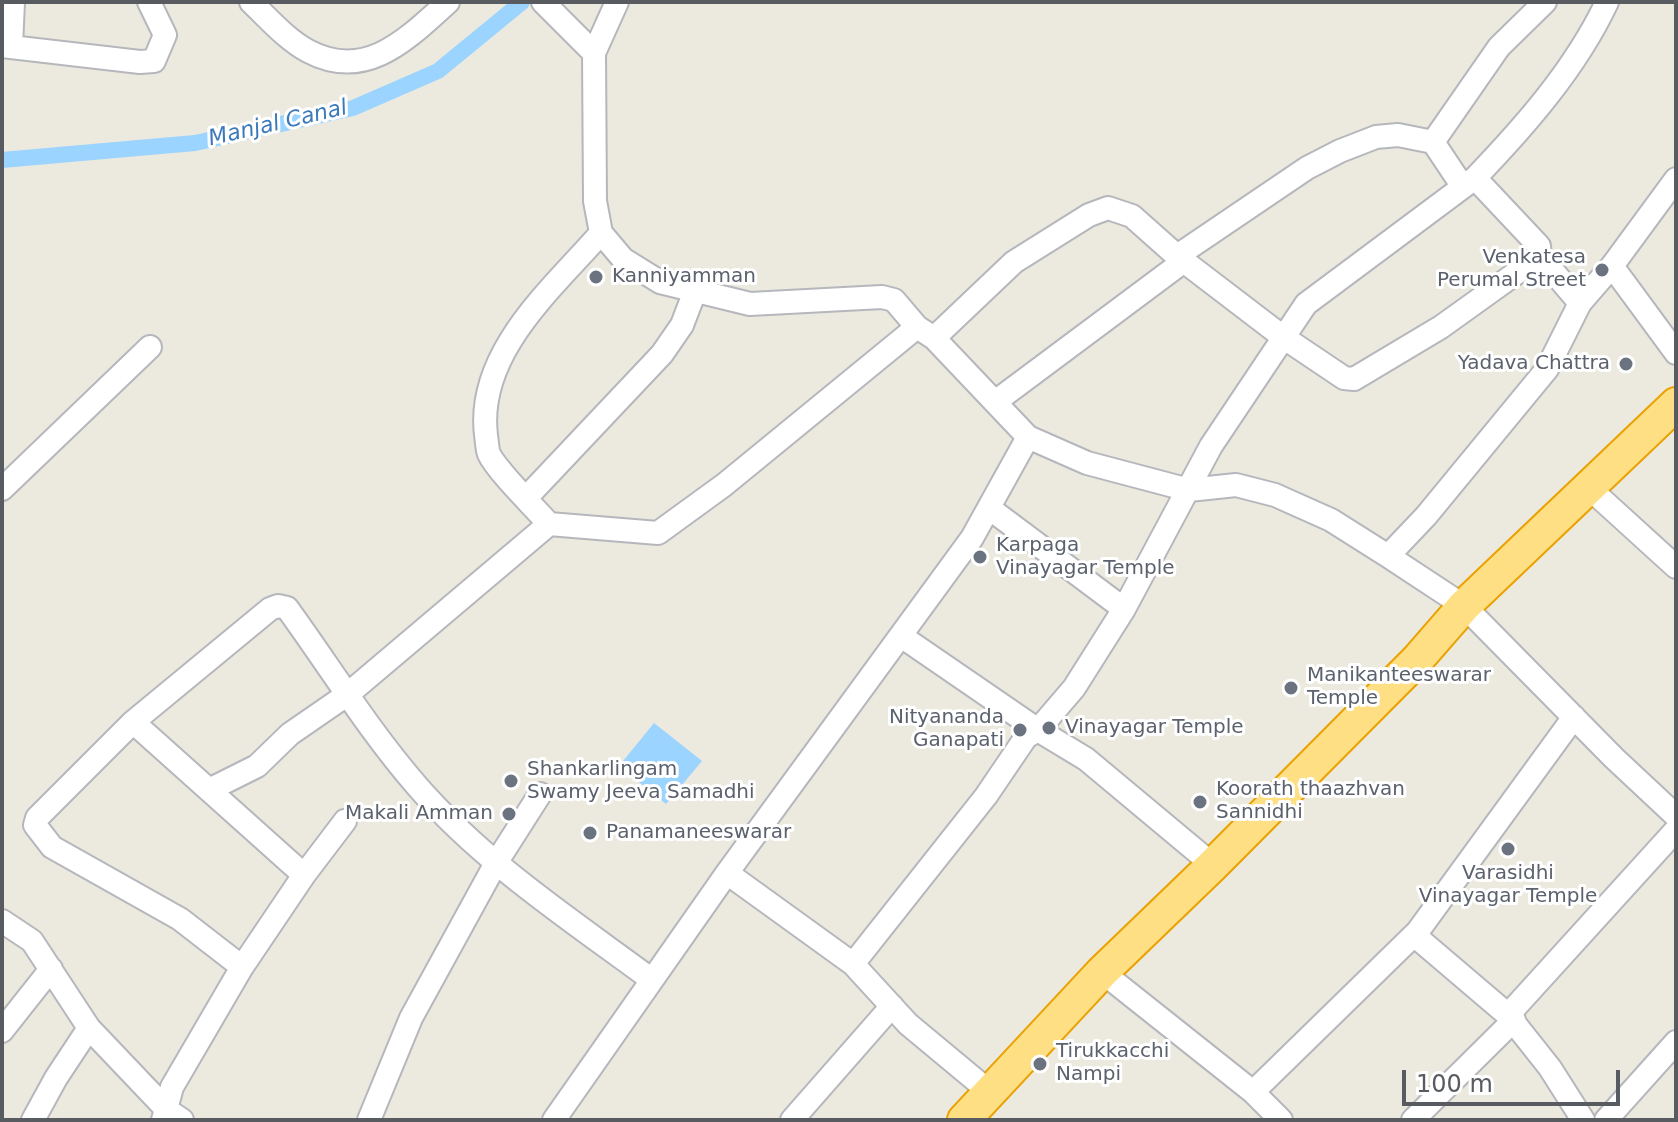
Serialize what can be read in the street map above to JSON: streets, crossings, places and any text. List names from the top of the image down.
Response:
{
  "water": ["Manjal Canal"],
  "places": [
    "Venkatesa Perumal Street",
    "Kanniyamman",
    "Yadava Chattra",
    "Karpaga Vinayagar Temple",
    "Manikanteeswarar Temple",
    "Vinayagar Temple",
    "Nityananda Ganapati",
    "Shankarlingam Swamy Jeeva Samadhi",
    "Koorath thaazhvan Sannidhi",
    "Makali Amman",
    "Panamaneeswarar",
    "Varasidhi Vinayagar Temple",
    "Tirukkacchi Nampi"
  ],
  "scale_bar": "100 m"
}
